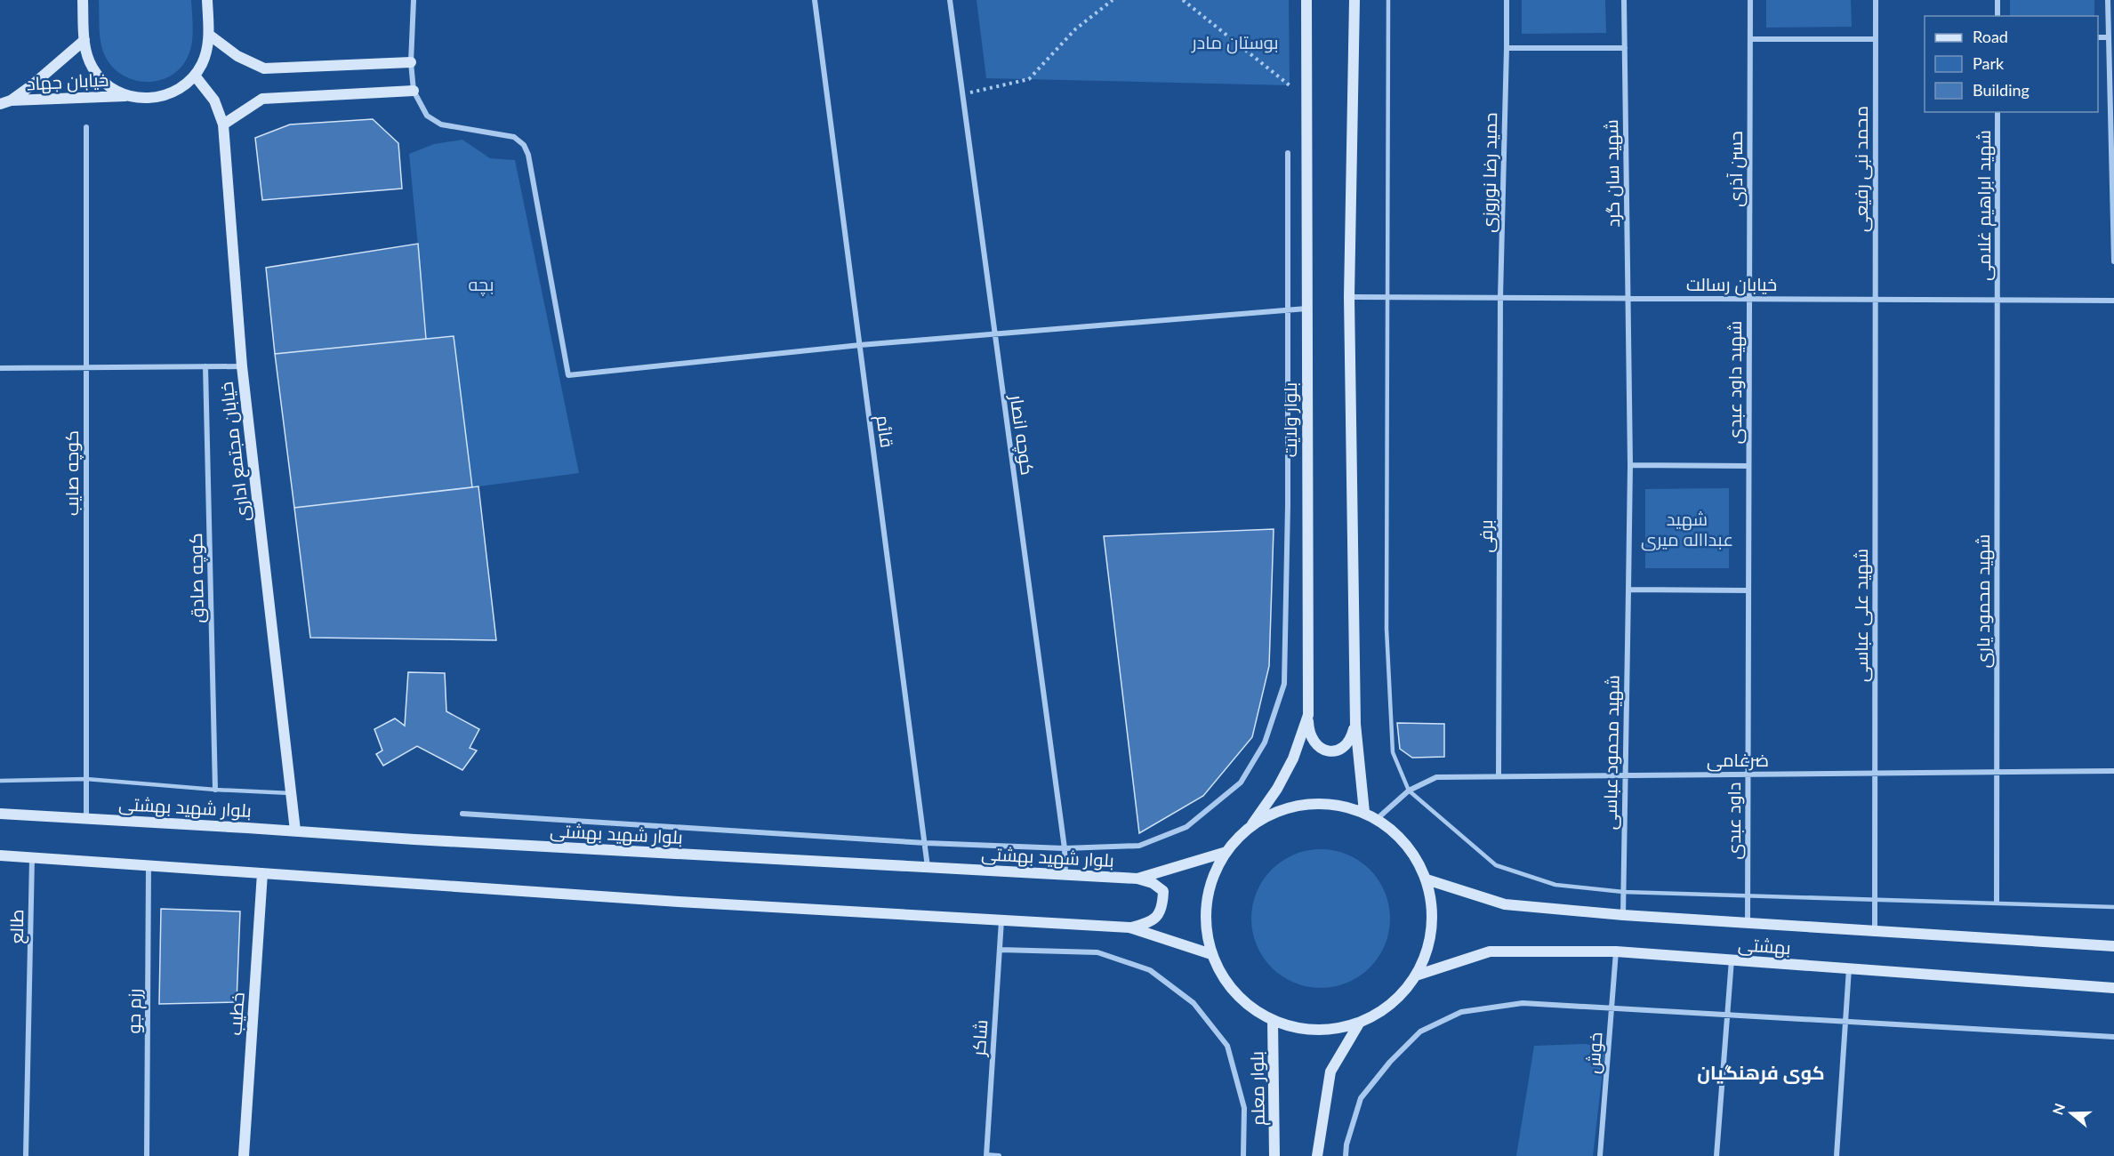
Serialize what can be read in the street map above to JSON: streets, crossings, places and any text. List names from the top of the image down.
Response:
{
  "streets": {
    "main road": [
      "خیابان جهاد",
      "بلوار ولایت",
      "خیابان مجتمع اداری",
      "بلوار شهید بهشتی",
      "بهشتی",
      "خطیب",
      "بلوار معلم"
    ],
    "street": [
      "حسن آذری",
      "محمد نبی رفیعی",
      "حمید رضا نوروزی",
      "شهید سان گرد",
      "شهید ابراهیم غلامی",
      "خیابان رسالت",
      "شهید داود عبدی",
      "قائم",
      "کوچه انصار",
      "کوچه صایب",
      "برفی",
      "کوچه صادق",
      "شهید محمود یاری",
      "شهید علی عباسی",
      "شهید محمود عباسی",
      "ضرغامی",
      "داود عبدی",
      "طالع",
      "رزم جو",
      "شاکر",
      "خوش"
    ]
  },
  "crossings": [
    ["خیابان جهاد", "خیابان مجتمع اداری"],
    ["حسن آذری", "خیابان رسالت"],
    ["حسن آذری", "شهید داود عبدی"],
    ["محمد نبی رفیعی", "خیابان رسالت"],
    ["محمد نبی رفیعی", "شهید علی عباسی"],
    ["حمید رضا نوروزی", "خیابان رسالت"],
    ["حمید رضا نوروزی", "برفی"],
    ["شهید سان گرد", "خیابان رسالت"],
    ["شهید ابراهیم غلامی", "خیابان رسالت"],
    ["شهید ابراهیم غلامی", "شهید محمود یاری"],
    ["خیابان رسالت", "شهید داود عبدی"],
    ["خیابان رسالت", "برفی"],
    ["خیابان رسالت", "شهید محمود یاری"],
    ["خیابان رسالت", "شهید علی عباسی"],
    ["شهید داود عبدی", "داود عبدی"],
    ["قائم", "بلوار شهید بهشتی"],
    ["کوچه انصار", "بلوار شهید بهشتی"],
    ["خیابان مجتمع اداری", "بلوار شهید بهشتی"],
    ["کوچه صایب", "بلوار شهید بهشتی"],
    ["برفی", "ضرغامی"],
    ["شهید محمود یاری", "ضرغامی"],
    ["شهید علی عباسی", "ضرغامی"],
    ["شهید علی عباسی", "بهشتی"],
    ["شهید محمود عباسی", "ضرغامی"],
    ["شهید محمود عباسی", "بهشتی"],
    ["ضرغامی", "داود عبدی"],
    ["داود عبدی", "بهشتی"],
    ["بهشتی", "خوش"]
  ],
  "districts": ["کوی فرهنگیان"],
  "parks": ["بوستان مادر", "بچه", "شهید عبدااله میری"],
  "legend": ["Road", "Park", "Building"],
  "north": "left"
}
